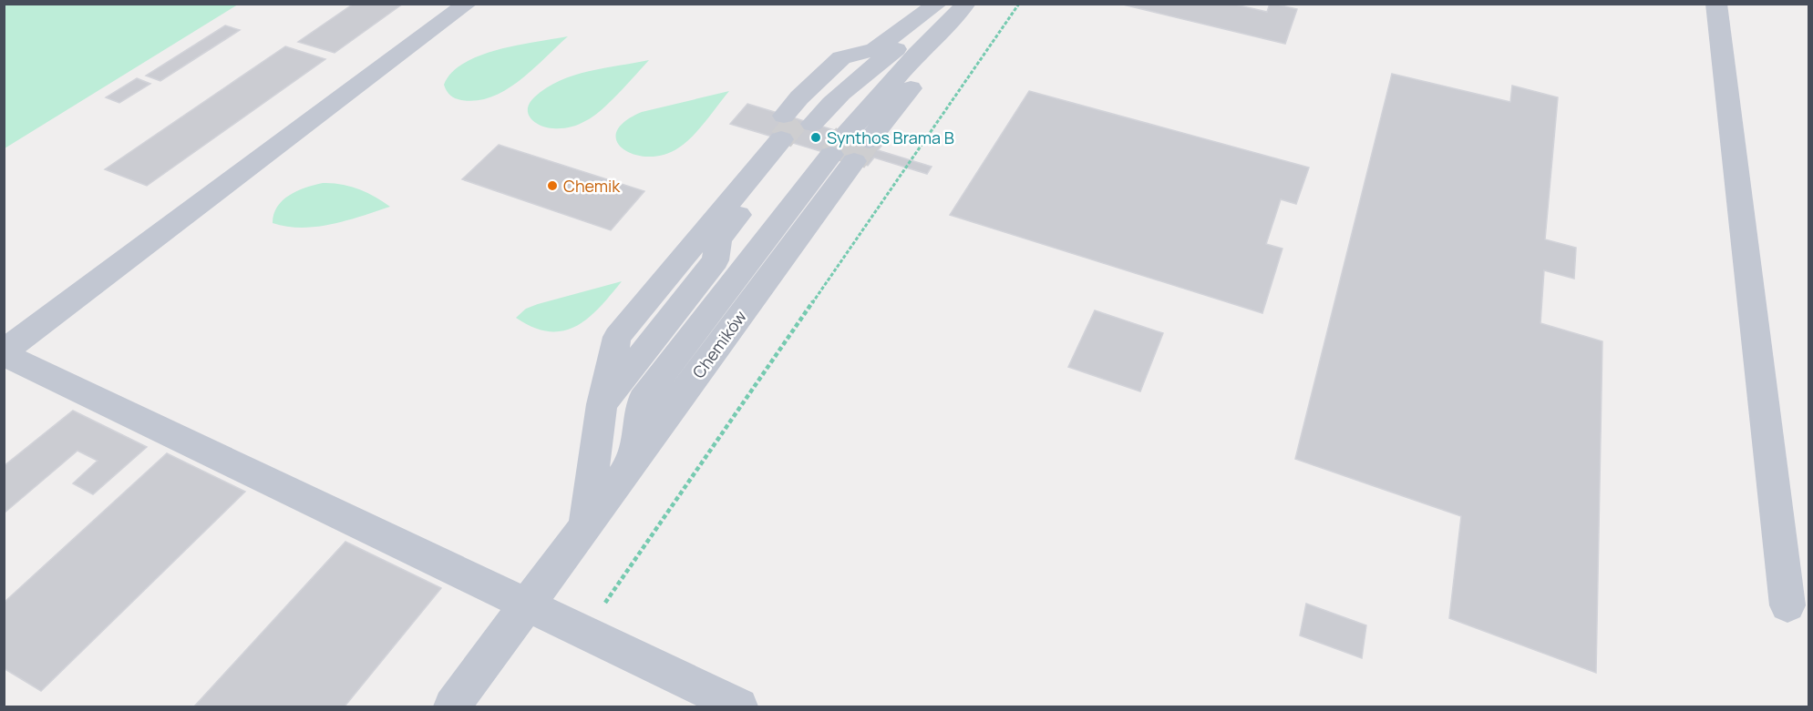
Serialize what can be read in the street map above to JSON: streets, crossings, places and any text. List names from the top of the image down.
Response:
{
  "streets": {
    "lane": ["Chemików"]
  },
  "places": ["Synthos Brama B", "Chemik"]
}
